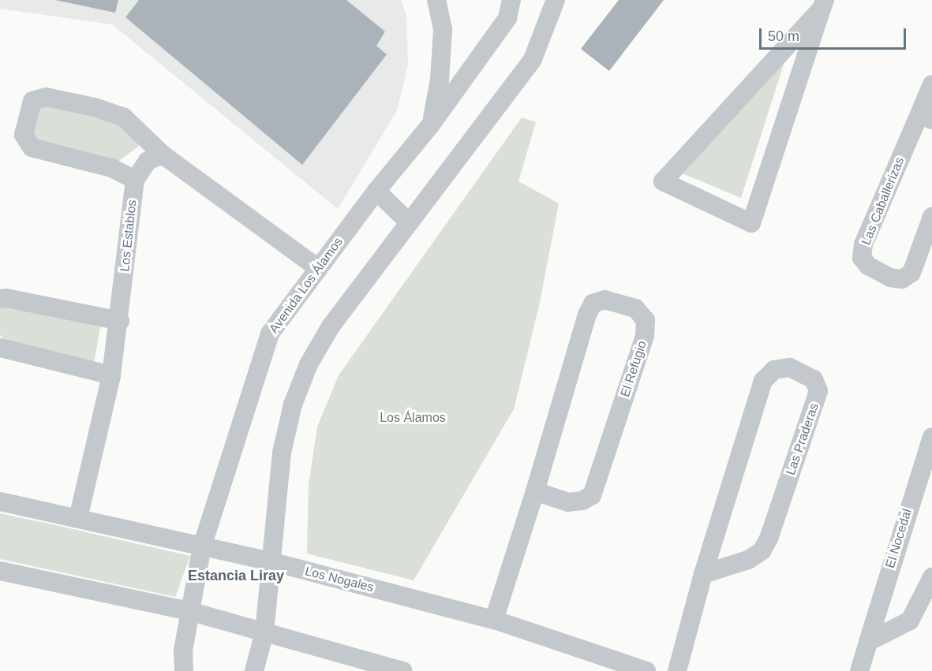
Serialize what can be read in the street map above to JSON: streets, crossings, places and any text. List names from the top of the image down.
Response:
{
  "streets": {
    "street": [
      "Las Caballerizas",
      "Los Establos",
      "Avenida Los Álamos",
      "El Refugio",
      "Las Praderas",
      "El Nocedal",
      "Los Nogales"
    ]
  },
  "crossings": [
    ["Los Establos", "Los Nogales"],
    ["Avenida Los Álamos", "Los Nogales"],
    ["El Refugio", "Los Nogales"]
  ],
  "districts": ["Estancia Liray"],
  "parks": ["Los Álamos"],
  "scale_bar": "50 m"
}
